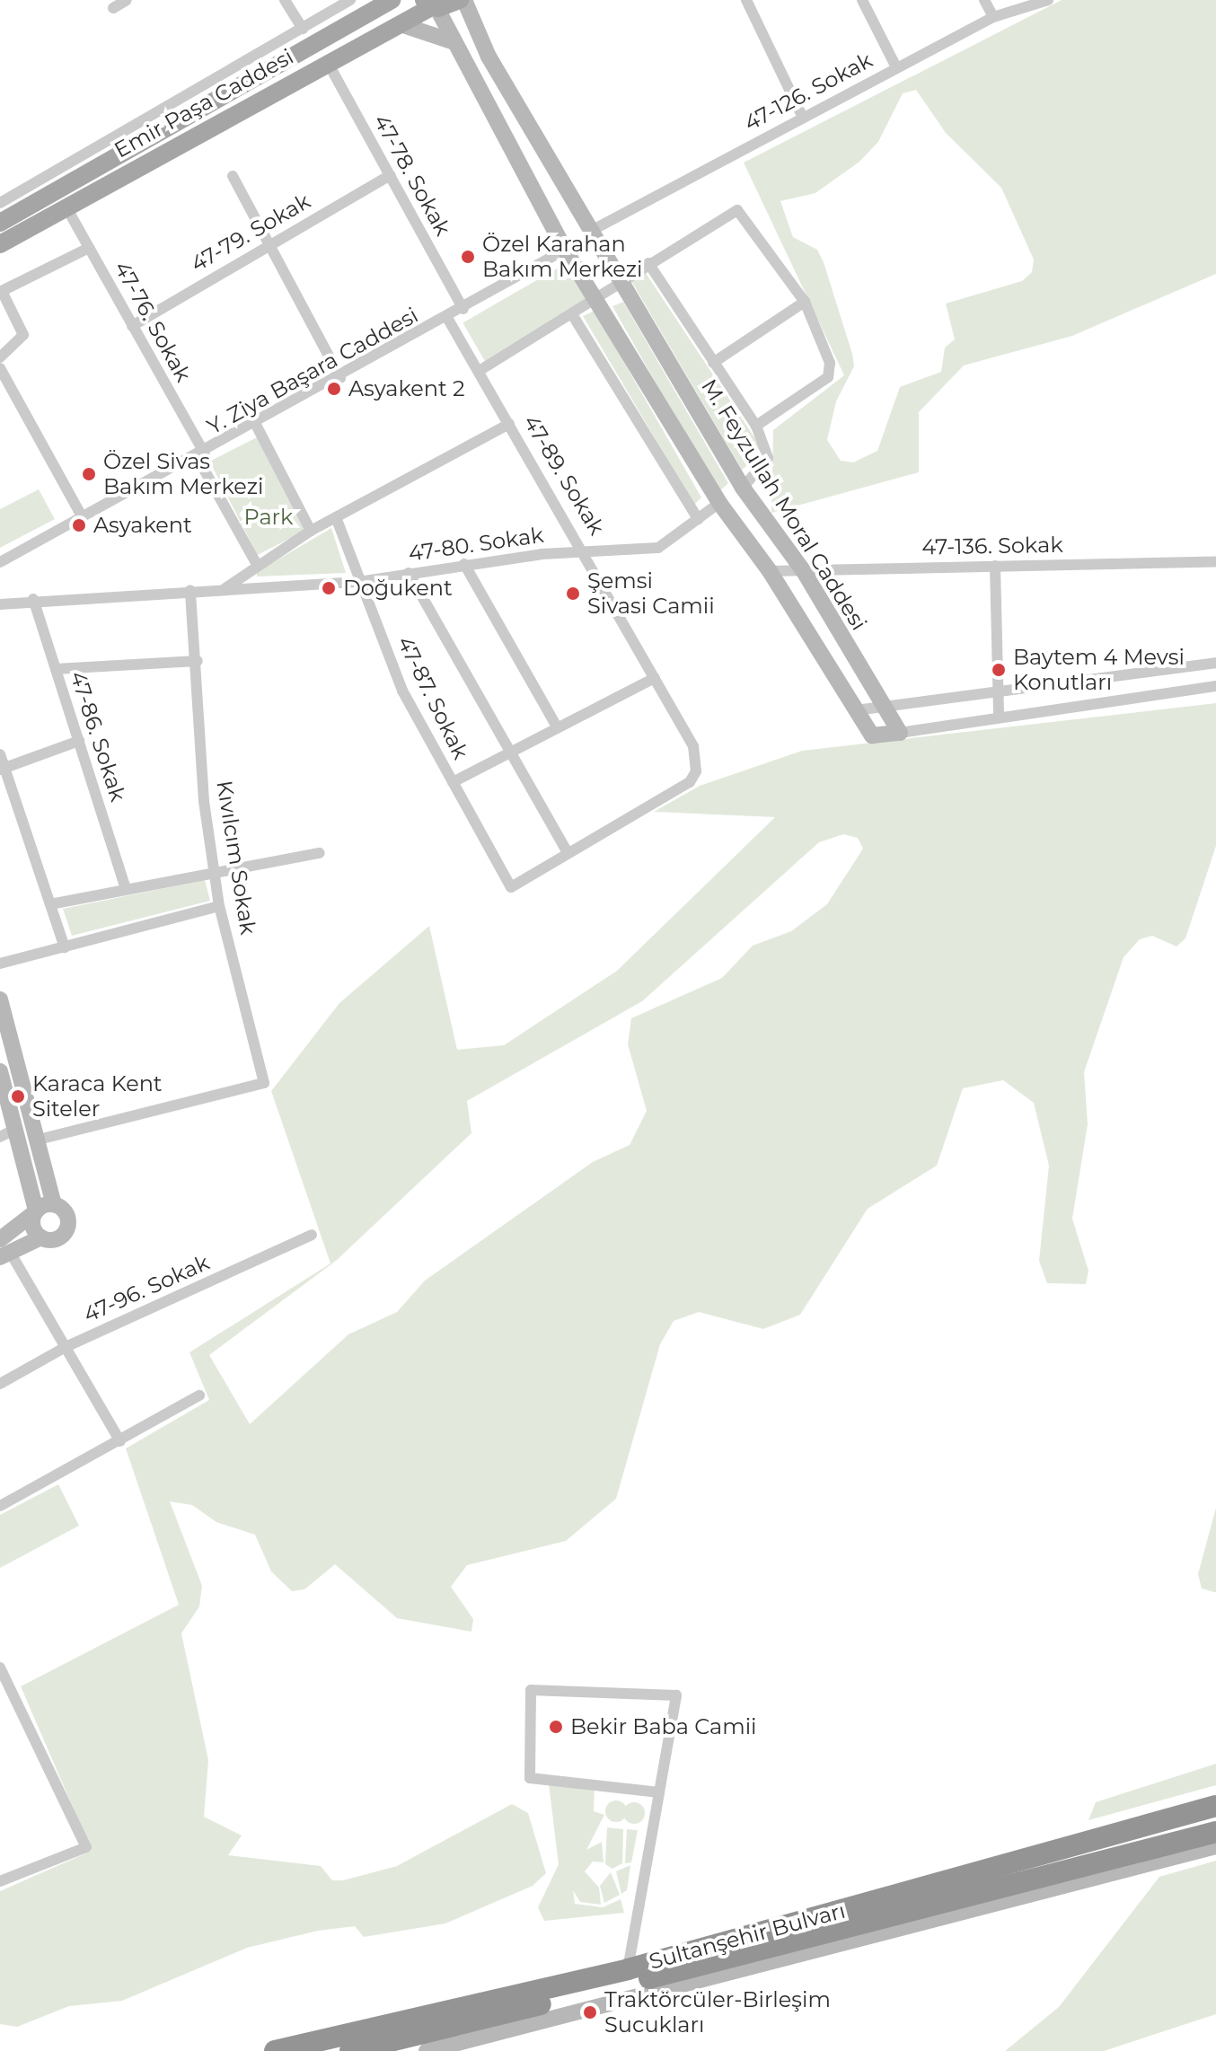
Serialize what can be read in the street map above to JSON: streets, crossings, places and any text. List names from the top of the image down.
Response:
{
  "streets": {
    "highway": ["Sultanşehir Bulvarı"],
    "main road": ["Emir Paşa Caddesi", "M. Feyzullah Moral Caddesi"],
    "street": [
      "47-126. Sokak",
      "47-78. Sokak",
      "47-79. Sokak",
      "47-76. Sokak",
      "Y. Ziya Başara Caddesi",
      "47-89. Sokak",
      "47-80. Sokak",
      "47-136. Sokak",
      "47-87. Sokak",
      "47-86. Sokak",
      "Kıvılcım Sokak",
      "47-96. Sokak"
    ]
  },
  "crossings": [
    ["47-126. Sokak", "M. Feyzullah Moral Caddesi"],
    ["Emir Paşa Caddesi", "47-78. Sokak"],
    ["Emir Paşa Caddesi", "47-76. Sokak"],
    ["Emir Paşa Caddesi", "M. Feyzullah Moral Caddesi"],
    ["47-78. Sokak", "47-79. Sokak"],
    ["47-78. Sokak", "Y. Ziya Başara Caddesi"],
    ["47-79. Sokak", "47-76. Sokak"],
    ["47-76. Sokak", "Y. Ziya Başara Caddesi"],
    ["Y. Ziya Başara Caddesi", "47-89. Sokak"],
    ["47-89. Sokak", "47-80. Sokak"],
    ["47-89. Sokak", "47-87. Sokak"],
    ["M. Feyzullah Moral Caddesi", "47-136. Sokak"],
    ["47-80. Sokak", "47-87. Sokak"],
    ["47-80. Sokak", "47-86. Sokak"],
    ["47-80. Sokak", "Kıvılcım Sokak"]
  ],
  "parks": ["Park"],
  "places": [
    "Özel Karahan Bakım Merkezi",
    "Asyakent 2",
    "Özel Sivas Bakım Merkezi",
    "Asyakent",
    "Doğukent",
    "Şemsi Sivasi Camii",
    "Baytem 4 Mevsi Konutları",
    "Karaca Kent Siteler",
    "Bekir Baba Camii",
    "Traktörcüler-Birleşim Sucukları"
  ]
}
